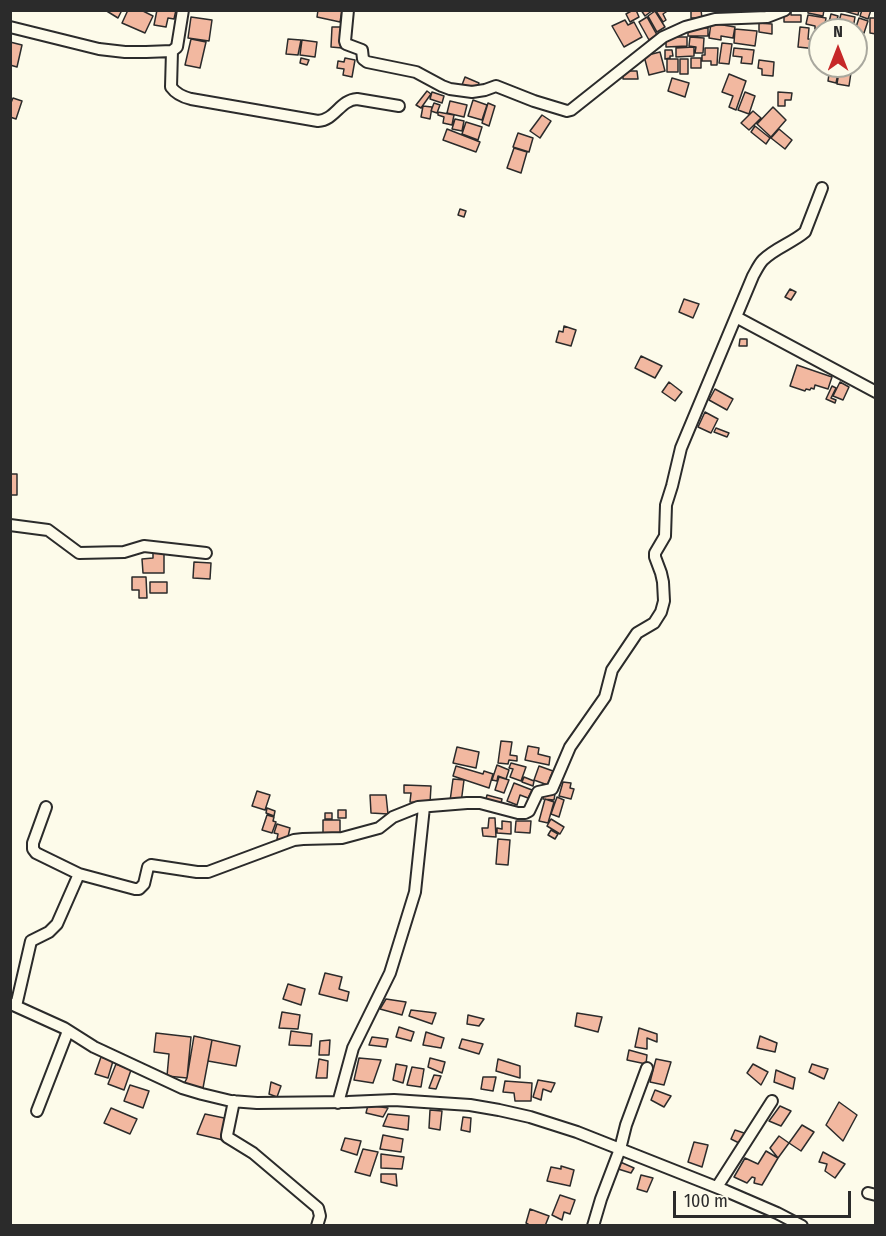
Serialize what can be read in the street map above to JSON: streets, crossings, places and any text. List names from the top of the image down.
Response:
{
  "scale_bar": "100 m",
  "north": "top"
}
